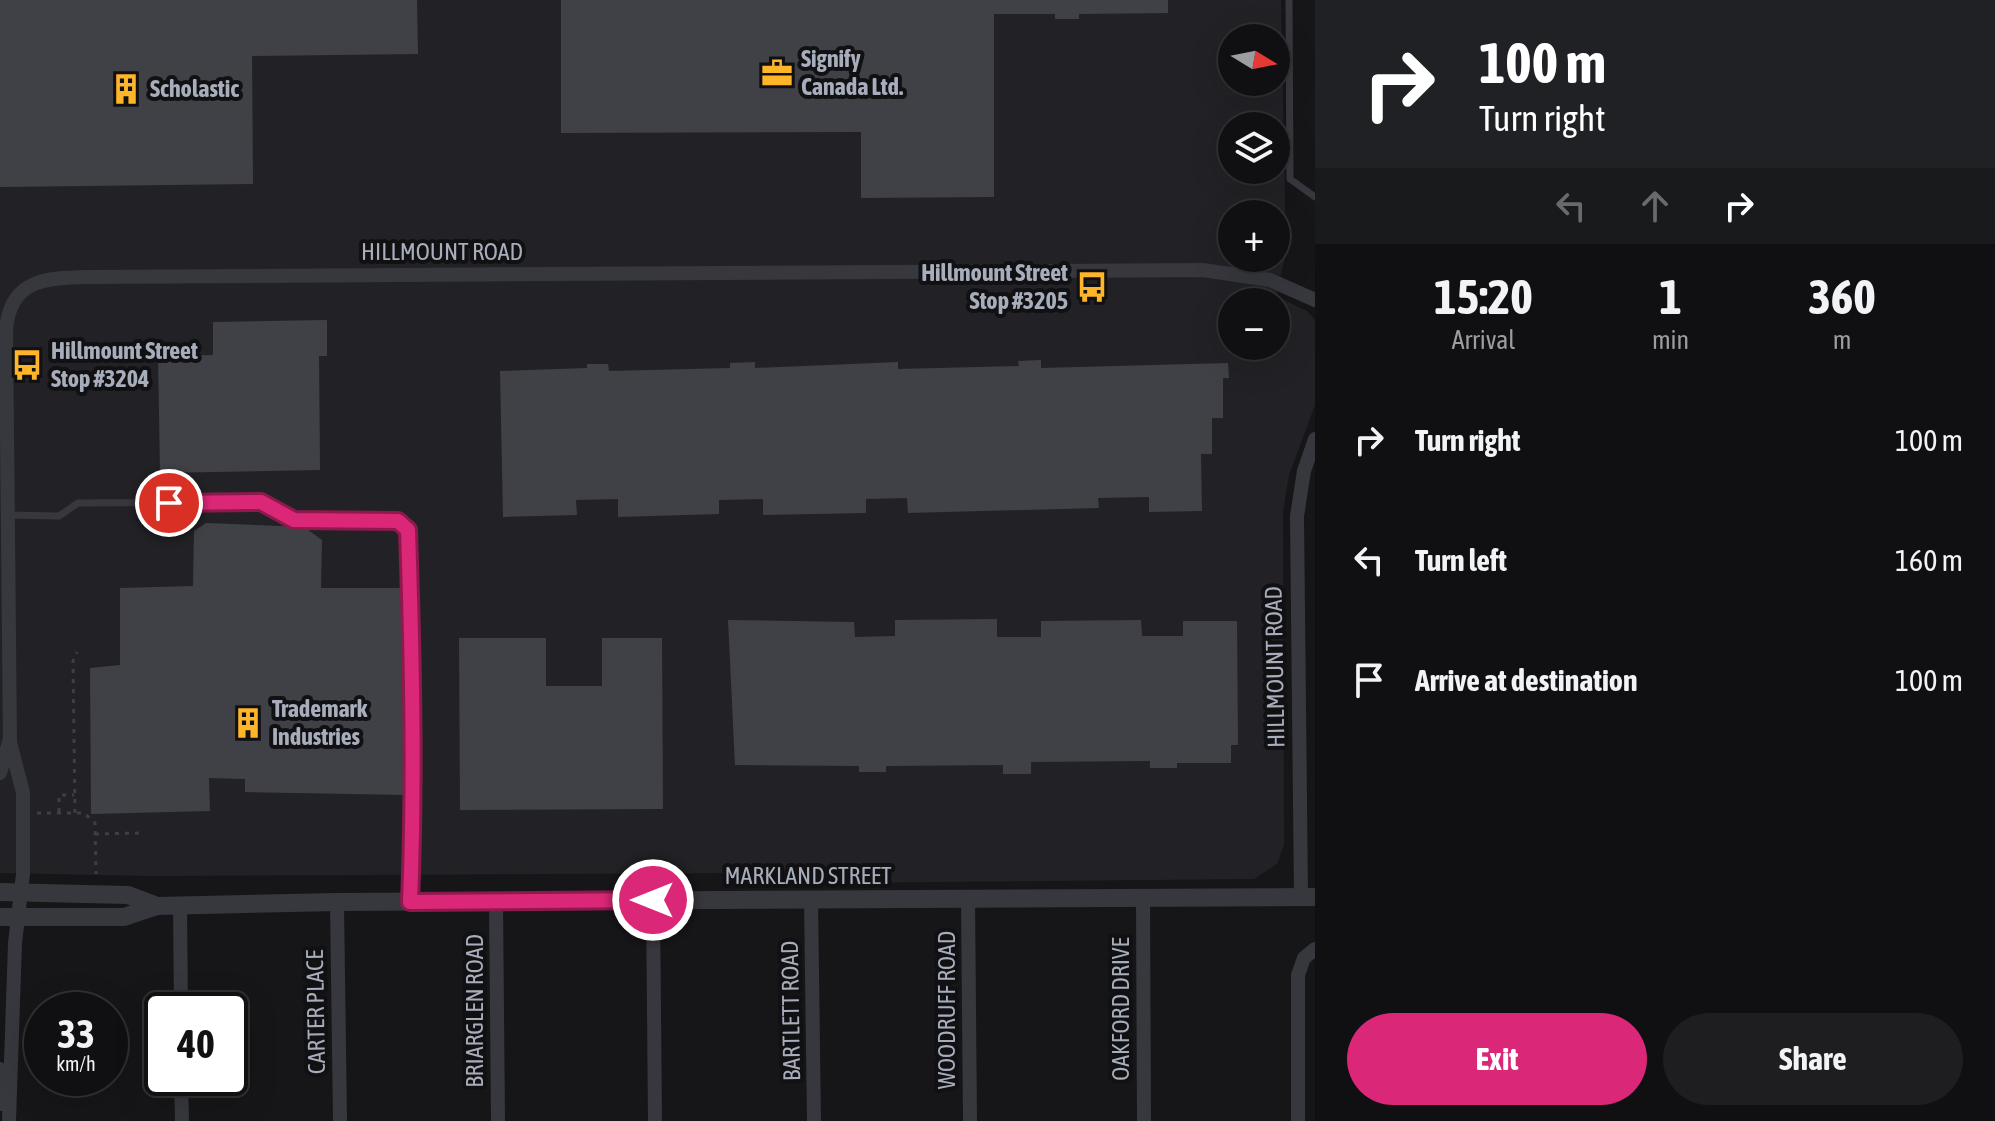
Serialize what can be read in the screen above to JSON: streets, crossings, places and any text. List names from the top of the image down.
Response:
{
  "streets": {
    "street": [
      "HILLMOUNT ROAD",
      "MARKLAND STREET",
      "OAKFORD DRIVE",
      "WOODRUFF ROAD",
      "BRIARGLEN ROAD",
      "BARTLETT ROAD",
      "CARTER PLACE"
    ]
  },
  "crossings": [
    ["HILLMOUNT ROAD", "MARKLAND STREET"],
    ["MARKLAND STREET", "OAKFORD DRIVE"],
    ["MARKLAND STREET", "WOODRUFF ROAD"],
    ["MARKLAND STREET", "BRIARGLEN ROAD"],
    ["MARKLAND STREET", "BARTLETT ROAD"],
    ["MARKLAND STREET", "CARTER PLACE"]
  ],
  "places": {
    "office": ["Signify Canada Ltd."],
    "building": ["Scholastic", "Trademark Industries"],
    "bus stop": ["Hillmount Street Stop #3205", "Hillmount Street Stop #3204"]
  },
  "north": "right",
  "page": {
    "turn": ["100 m", "Turn right"],
    "map_buttons": ["+", "−"],
    "eta": [
      "15:20",
      "Arrival",
      "1",
      "min",
      "360",
      "m"
    ],
    "list": [
      {
        "name": "Turn right",
        "value": "100 m"
      },
      {
        "name": "Turn left",
        "value": "160 m"
      },
      {
        "name": "Arrive at destination",
        "value": "100 m"
      }
    ],
    "speed": "33 km/h",
    "limit": "40",
    "buttons": ["Exit", "Share"]
  }
}
